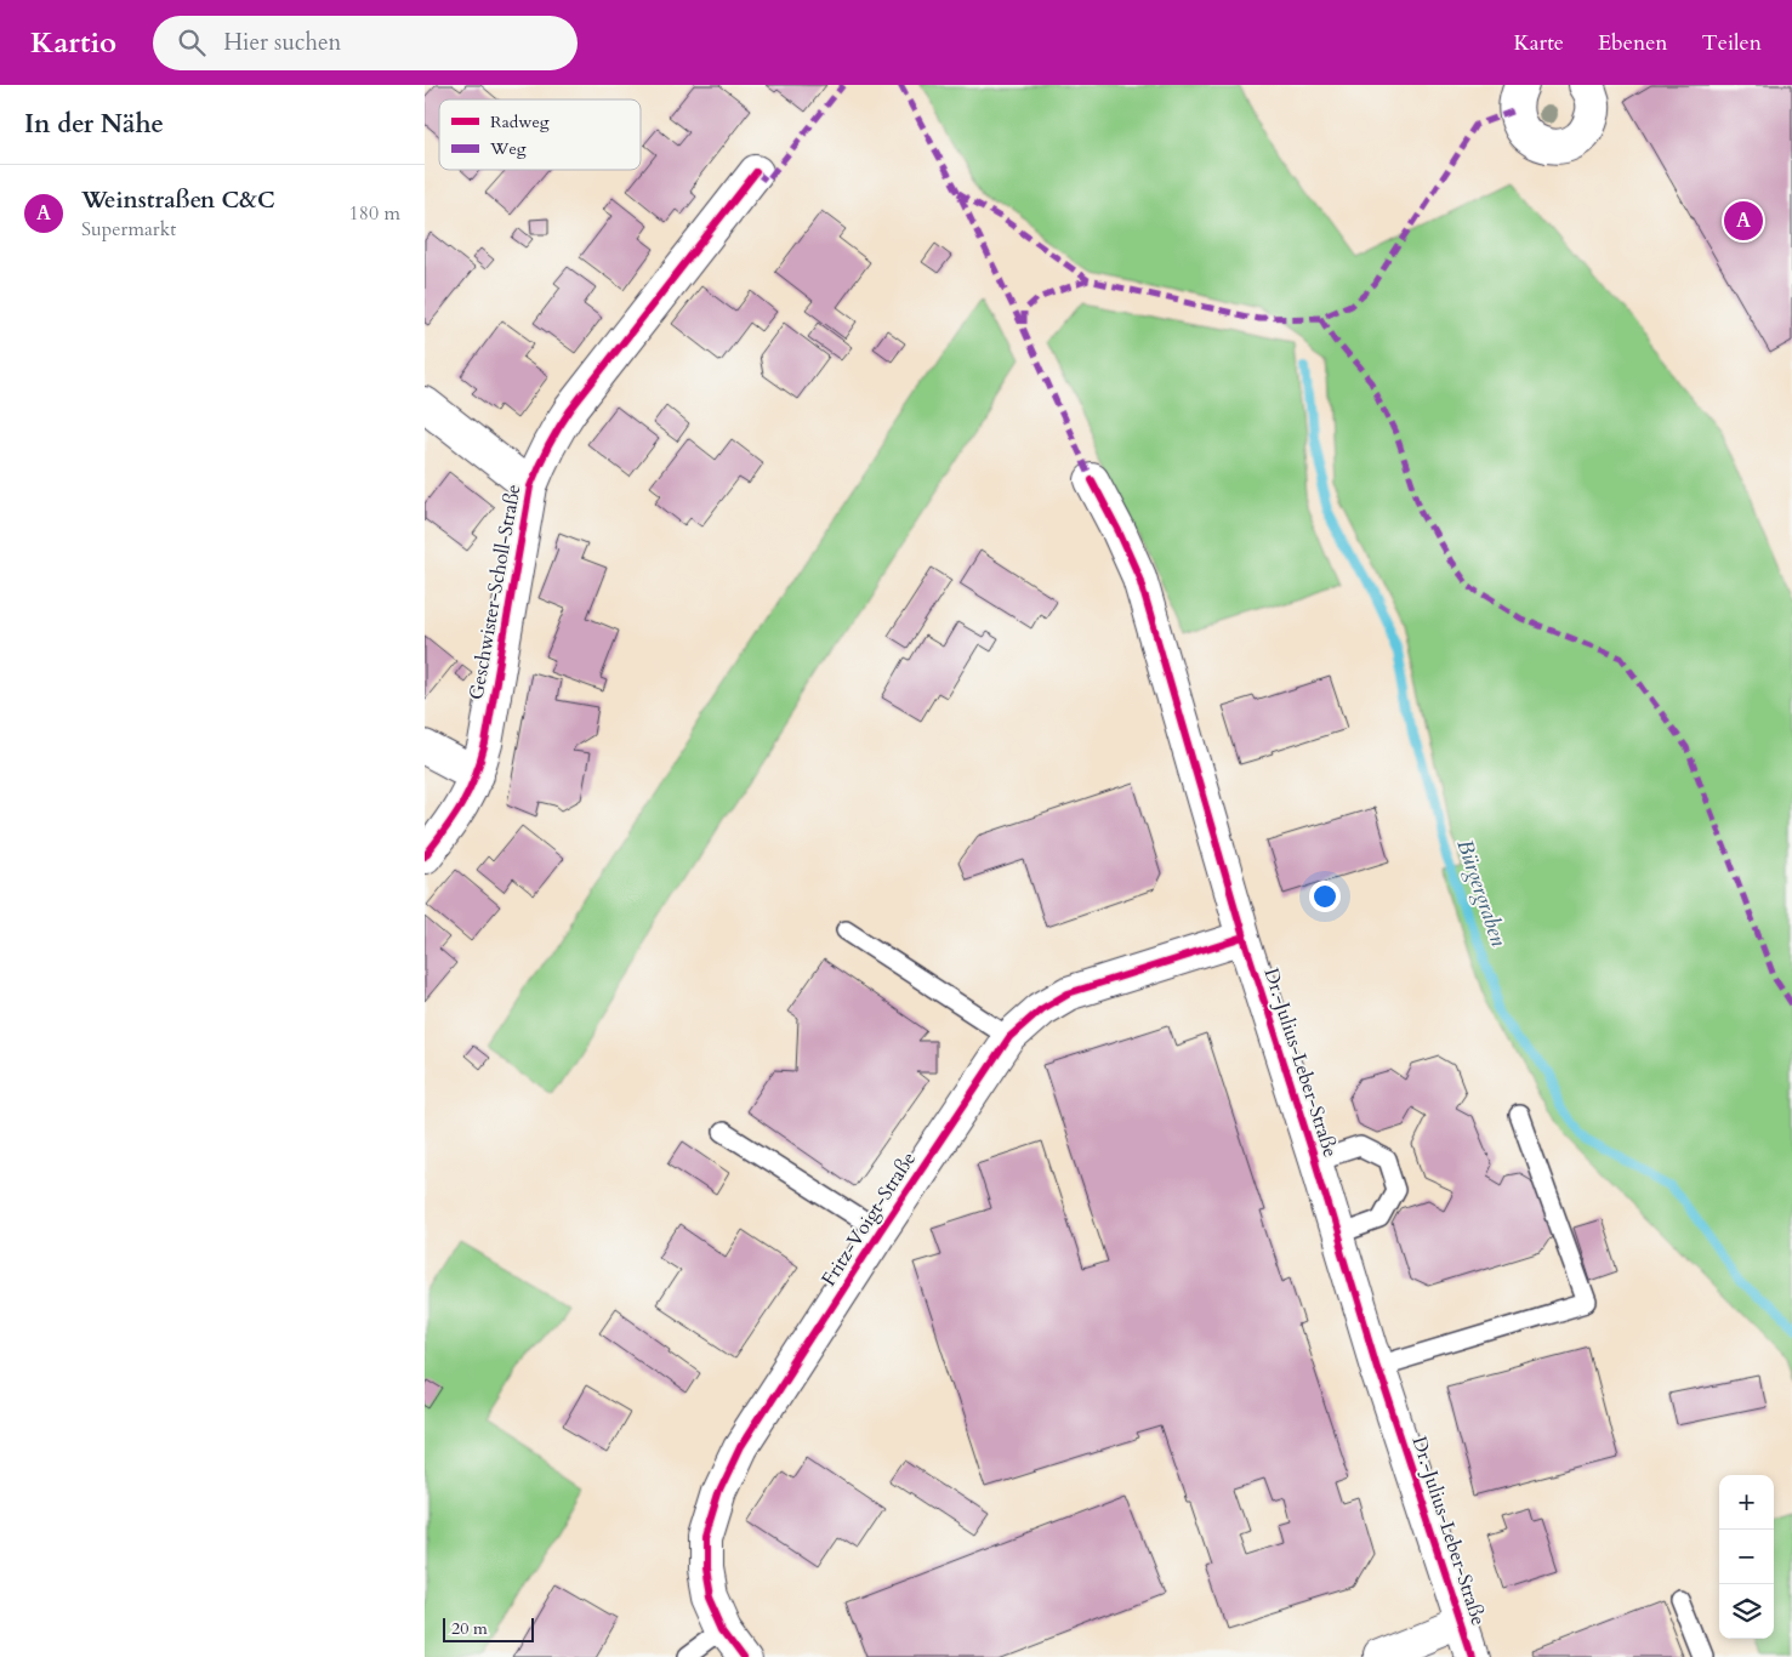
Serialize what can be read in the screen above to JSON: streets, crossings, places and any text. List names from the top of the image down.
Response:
{
  "streets": {
    "street": ["Geschwister-Scholl-Straße", "Dr.-Julius-Leber-Straße", "Fritz-Voigt-Straße"]
  },
  "crossings": [
    ["Dr.-Julius-Leber-Straße", "Fritz-Voigt-Straße"]
  ],
  "water": ["Bürgergraben"],
  "legend": ["Radweg", "Weg"],
  "scale_bar": "20 m",
  "page": {
    "header": "Kartio",
    "search": "Hier suchen",
    "nav": ["Karte", "Ebenen", "Teilen"],
    "heading": "In der Nähe",
    "list": [
      {
        "mark": "A",
        "name": "Weinstraßen C&C",
        "note": "Supermarkt",
        "value": "180 m"
      }
    ],
    "pins": "A",
    "map_buttons": ["+", "−"],
    "scale": "20 m"
  }
}
